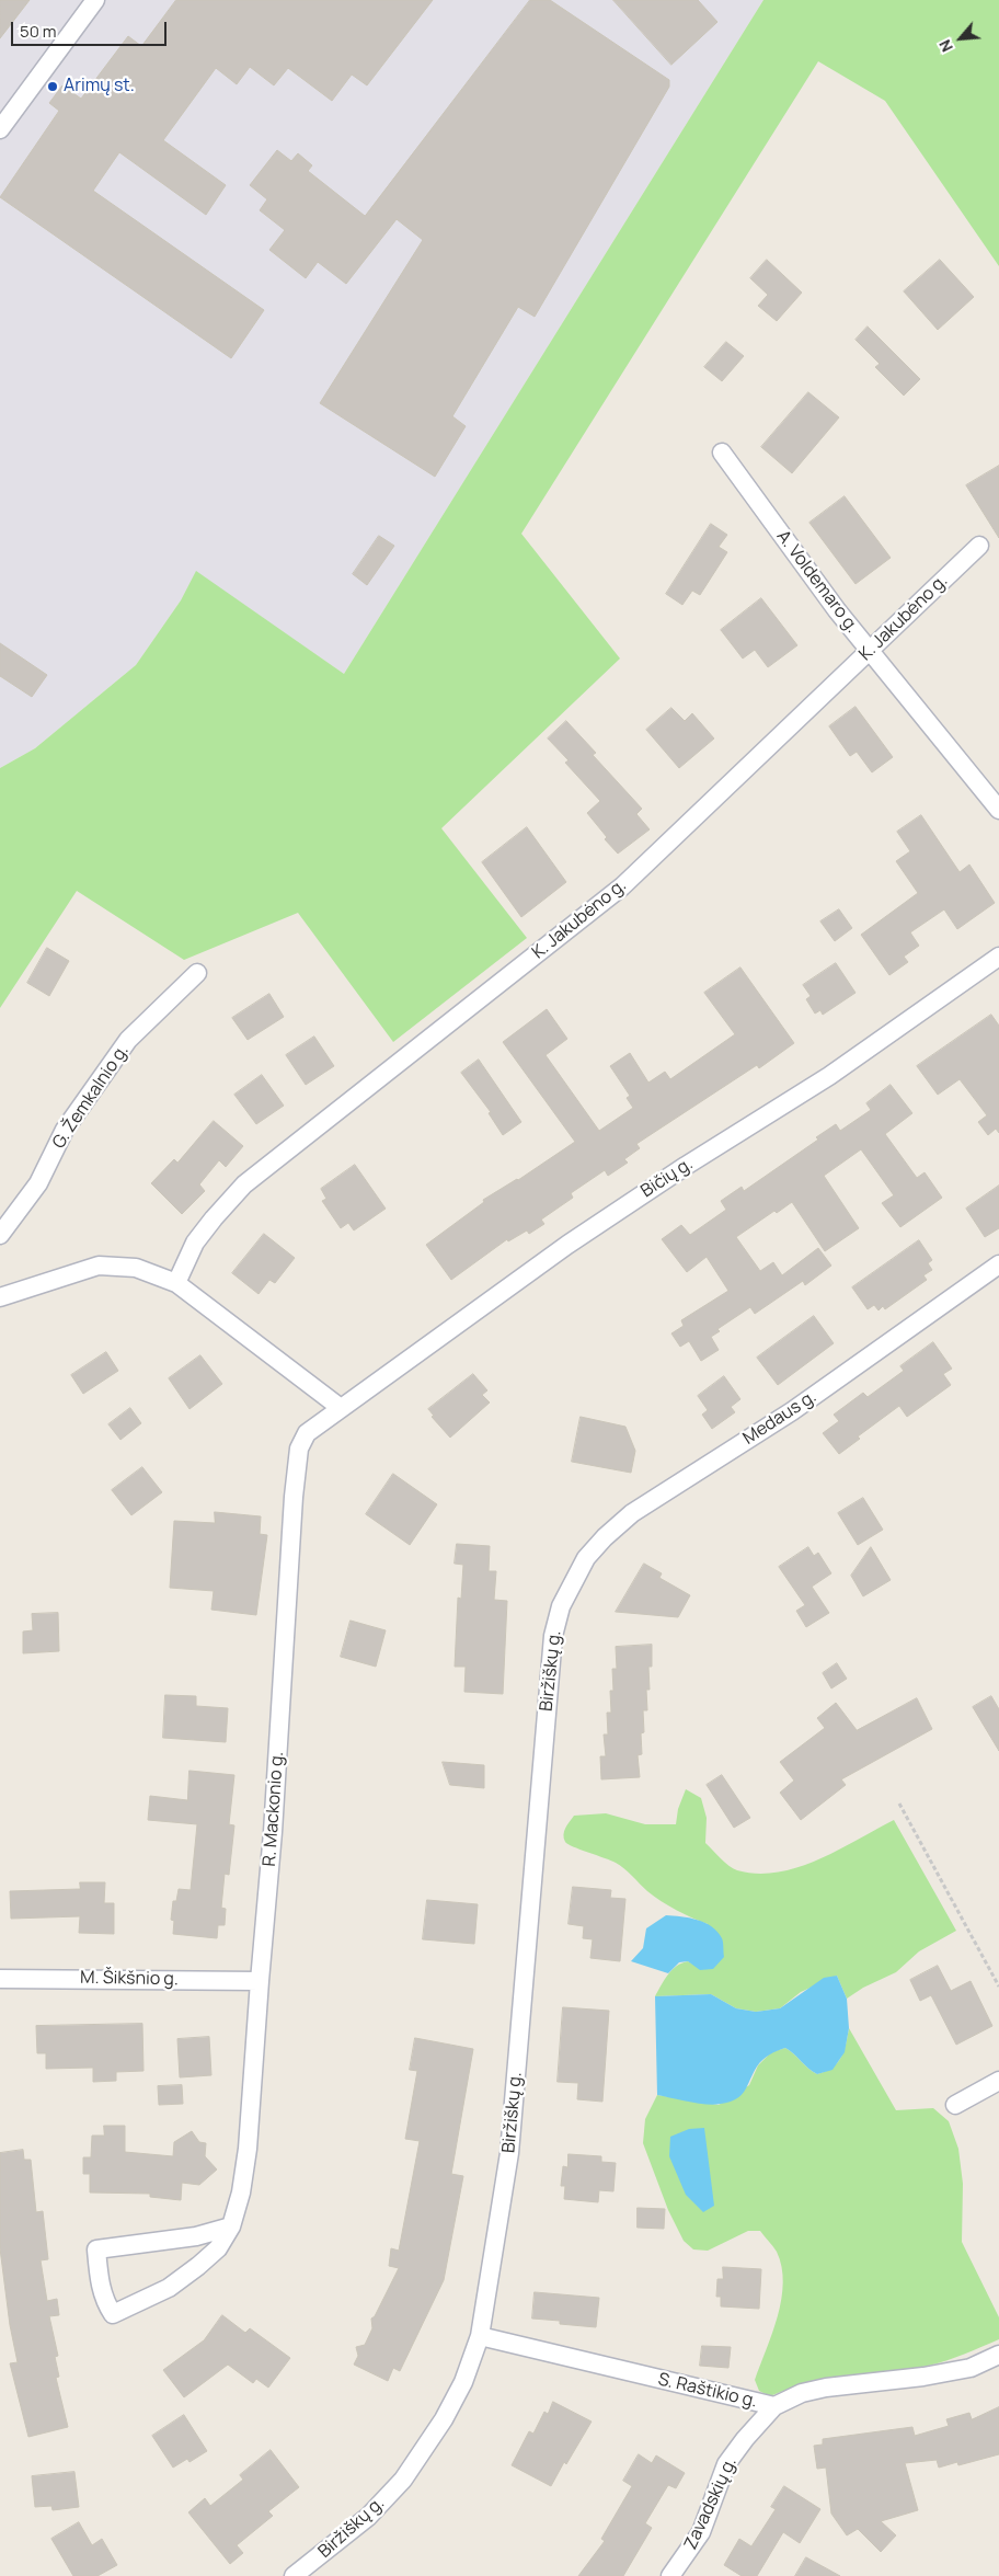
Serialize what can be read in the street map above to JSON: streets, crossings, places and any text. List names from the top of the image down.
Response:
{
  "streets": {
    "street": [
      "A. Voldemaro g.",
      "K. Jakubėno g.",
      "G. Žemkalnio g.",
      "Bičių g.",
      "Medaus g.",
      "Biržiškų g.",
      "R. Mackonio g.",
      "M. Šikšnio g.",
      "S. Raštikio g.",
      "Zavadskių g."
    ]
  },
  "crossings": [
    ["A. Voldemaro g.", "K. Jakubėno g."],
    ["Bičių g.", "R. Mackonio g."],
    ["Medaus g.", "Biržiškų g."],
    ["Biržiškų g.", "S. Raštikio g."],
    ["R. Mackonio g.", "M. Šikšnio g."],
    ["S. Raštikio g.", "Zavadskių g."]
  ],
  "places": ["Arimų st."],
  "scale_bar": "50 m",
  "north": "bottom left"
}
